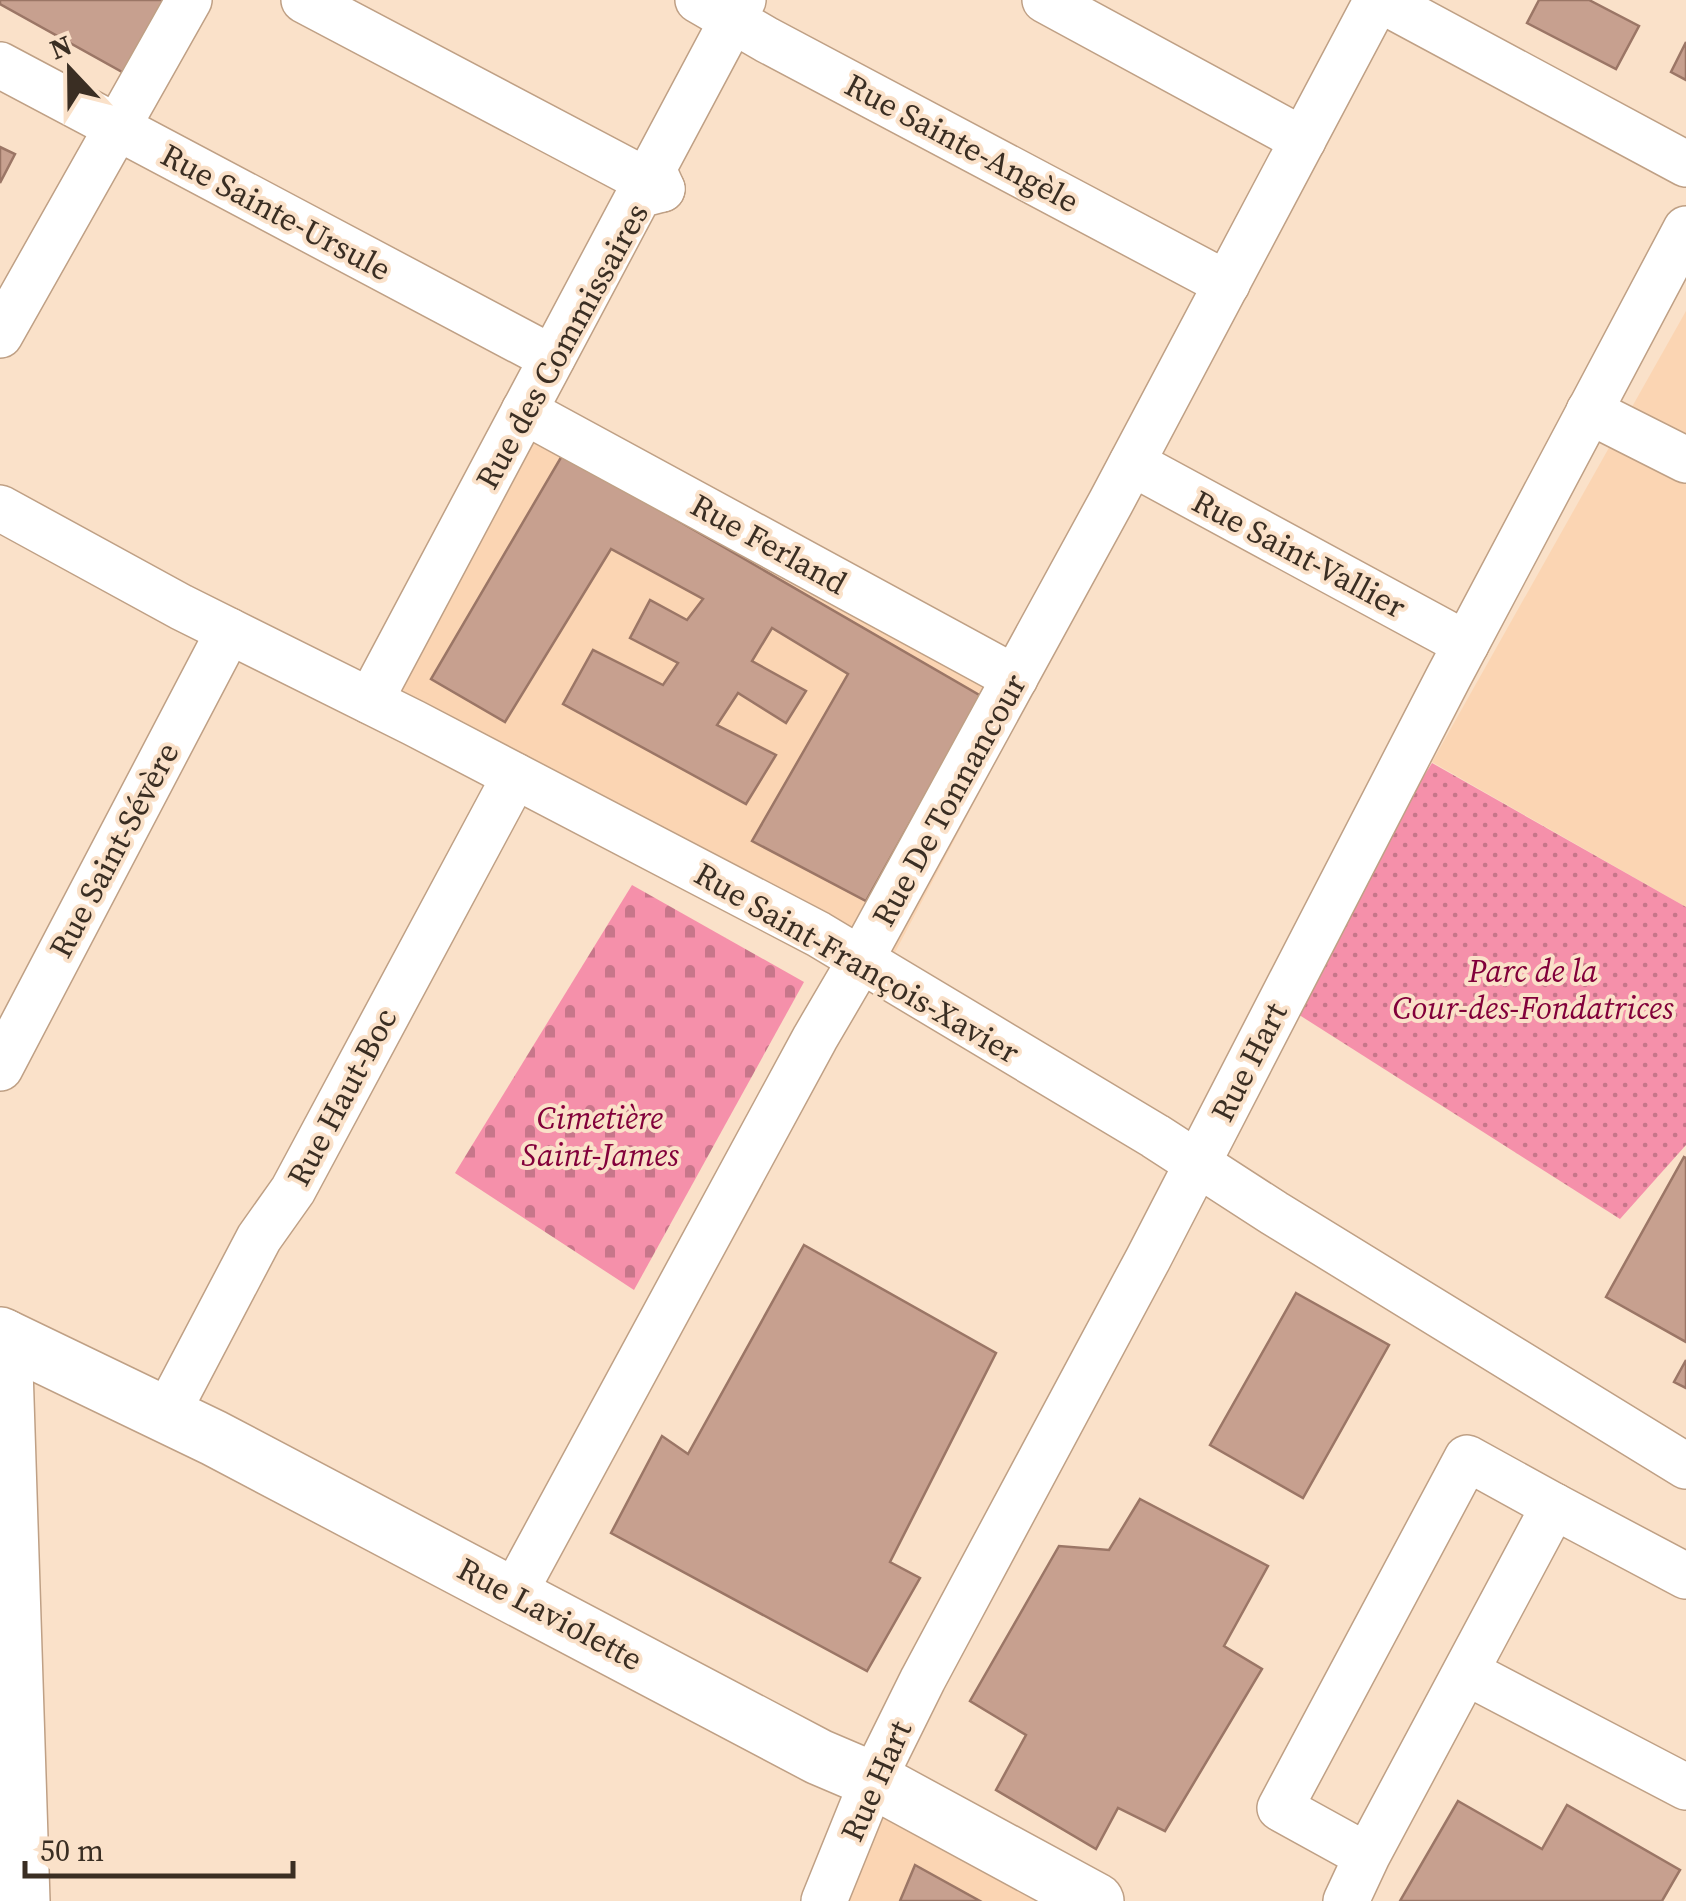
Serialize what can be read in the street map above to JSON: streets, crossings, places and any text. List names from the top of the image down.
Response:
{
  "streets": {
    "main road": ["Rue Laviolette"],
    "street": [
      "Rue Sainte-Angèle",
      "Rue Sainte-Ursule",
      "Rue des Commissaires",
      "Rue Ferland",
      "Rue Saint-Vallier",
      "Rue De Tonnancour",
      "Rue Saint-Sévère",
      "Rue Saint-François-Xavier",
      "Rue Hart",
      "Rue Haut-Boc"
    ]
  },
  "crossings": [
    ["Rue Sainte-Angèle", "Rue des Commissaires"],
    ["Rue Sainte-Angèle", "Rue De Tonnancour"],
    ["Rue Sainte-Ursule", "Rue des Commissaires"],
    ["Rue des Commissaires", "Rue Ferland"],
    ["Rue des Commissaires", "Rue Saint-François-Xavier"],
    ["Rue Ferland", "Rue De Tonnancour"],
    ["Rue Saint-Vallier", "Rue De Tonnancour"],
    ["Rue Saint-Vallier", "Rue Hart"],
    ["Rue De Tonnancour", "Rue Saint-François-Xavier"],
    ["Rue De Tonnancour", "Rue Laviolette"],
    ["Rue Saint-Sévère", "Rue Saint-François-Xavier"],
    ["Rue Saint-François-Xavier", "Rue Hart"],
    ["Rue Saint-François-Xavier", "Rue Haut-Boc"],
    ["Rue Hart", "Rue Laviolette"],
    ["Rue Haut-Boc", "Rue Laviolette"]
  ],
  "parks": ["Parc de la Cour-des-Fondatrices", "Cimetière Saint-James"],
  "scale_bar": "50 m",
  "north": "top"
}
